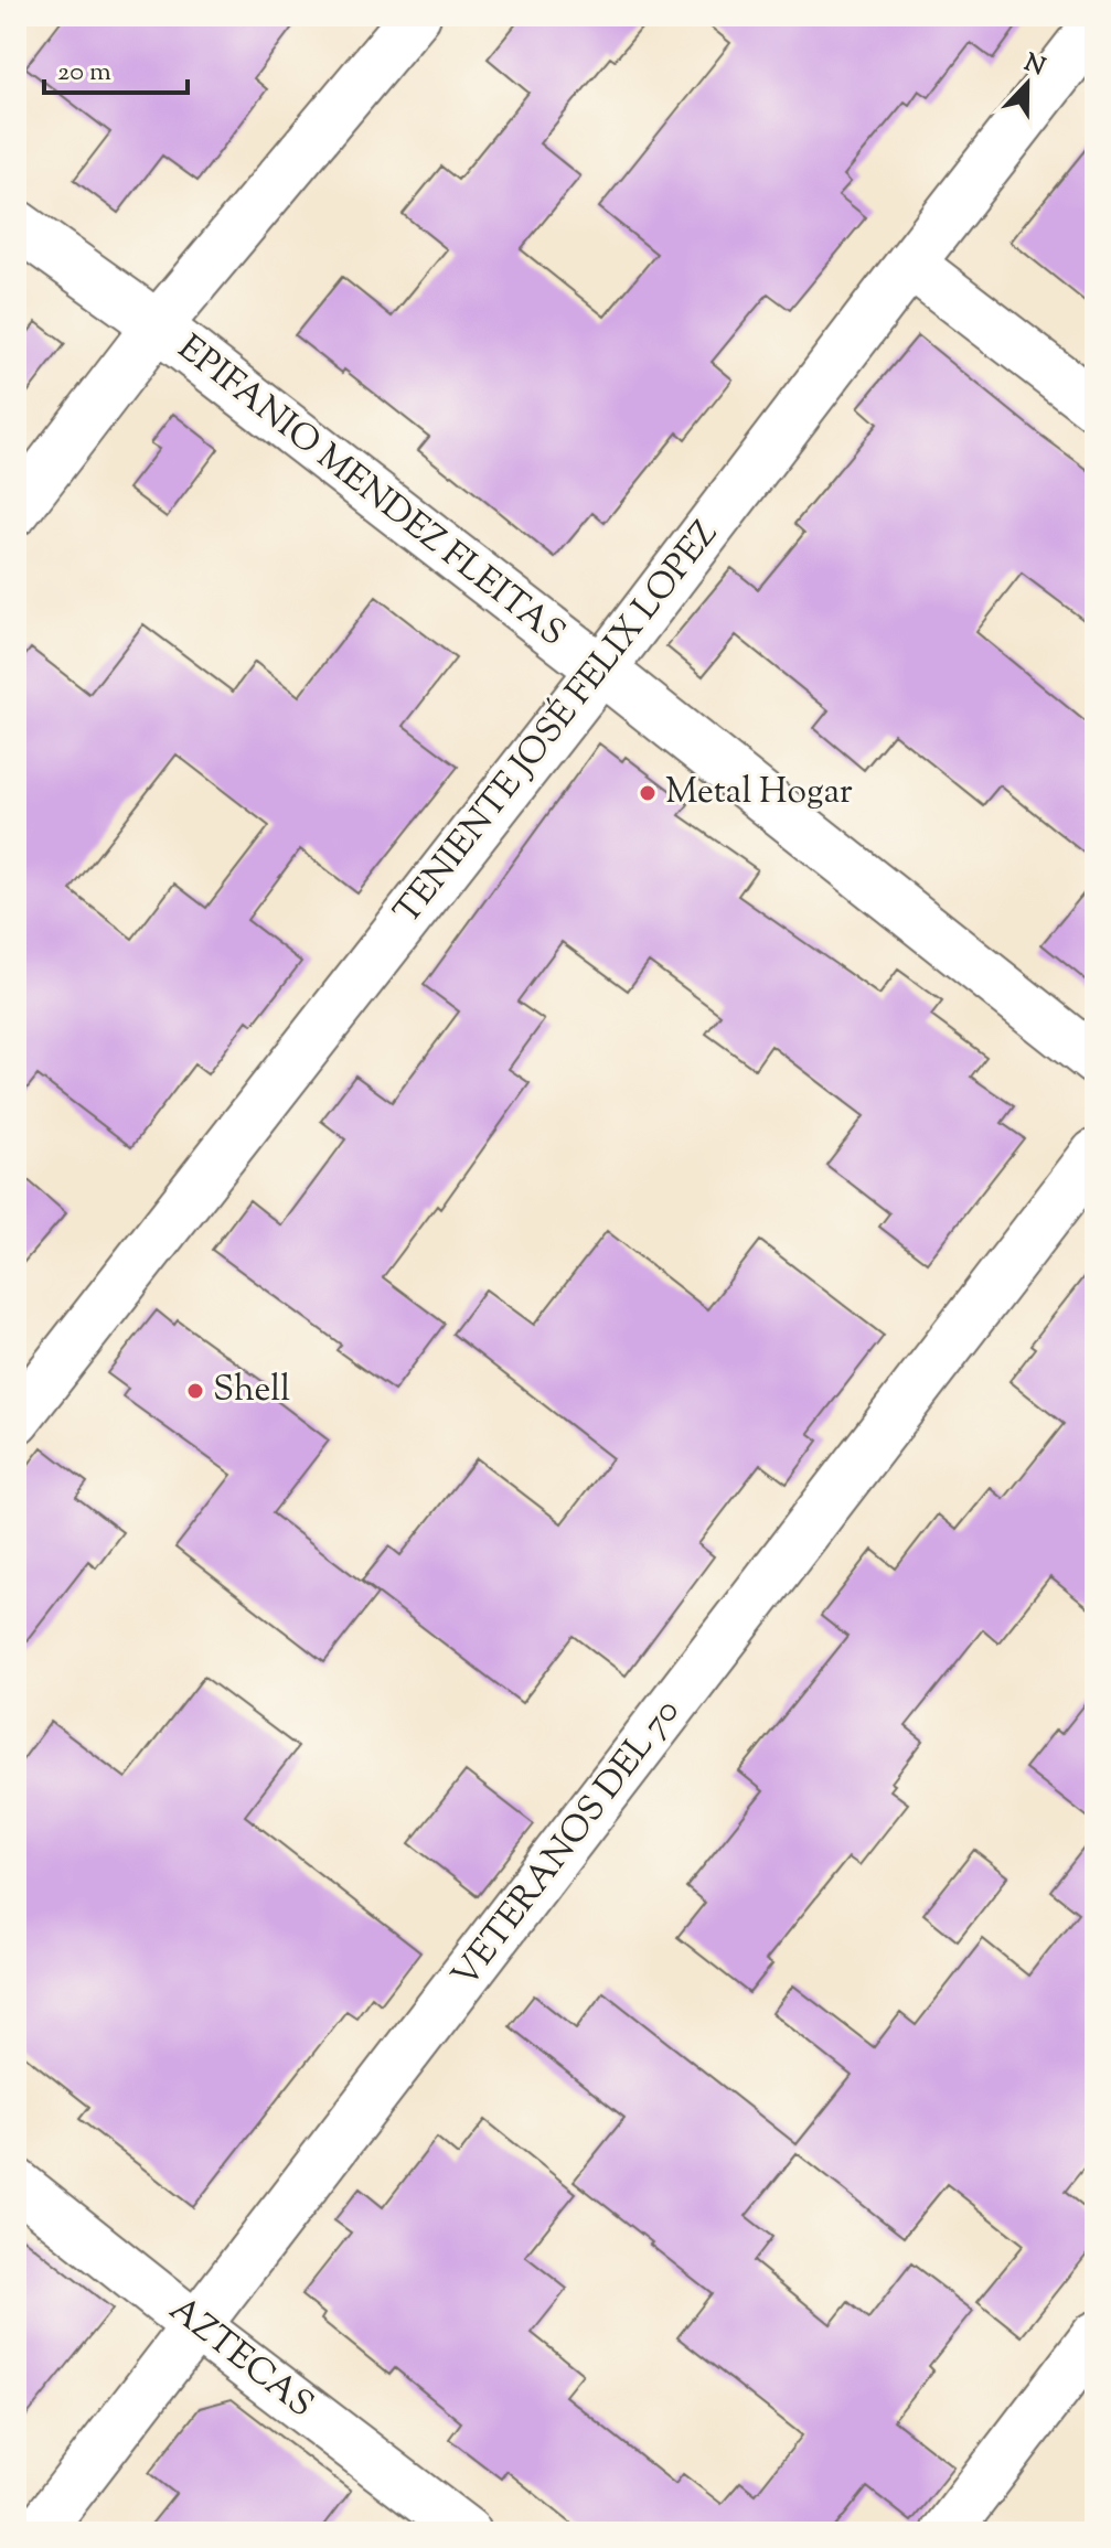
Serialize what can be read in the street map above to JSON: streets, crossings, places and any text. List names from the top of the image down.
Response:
{
  "streets": {
    "street": [
      "EPIFANIO MENDEZ FLEITAS",
      "TENIENTE JOSÉ FELIX LOPEZ",
      "VETERANOS DEL 70",
      "AZTECAS"
    ]
  },
  "crossings": [
    ["EPIFANIO MENDEZ FLEITAS", "TENIENTE JOSÉ FELIX LOPEZ"],
    ["VETERANOS DEL 70", "AZTECAS"]
  ],
  "places": ["Metal Hogar", "Shell"],
  "scale_bar": "20 m",
  "north": "top"
}
